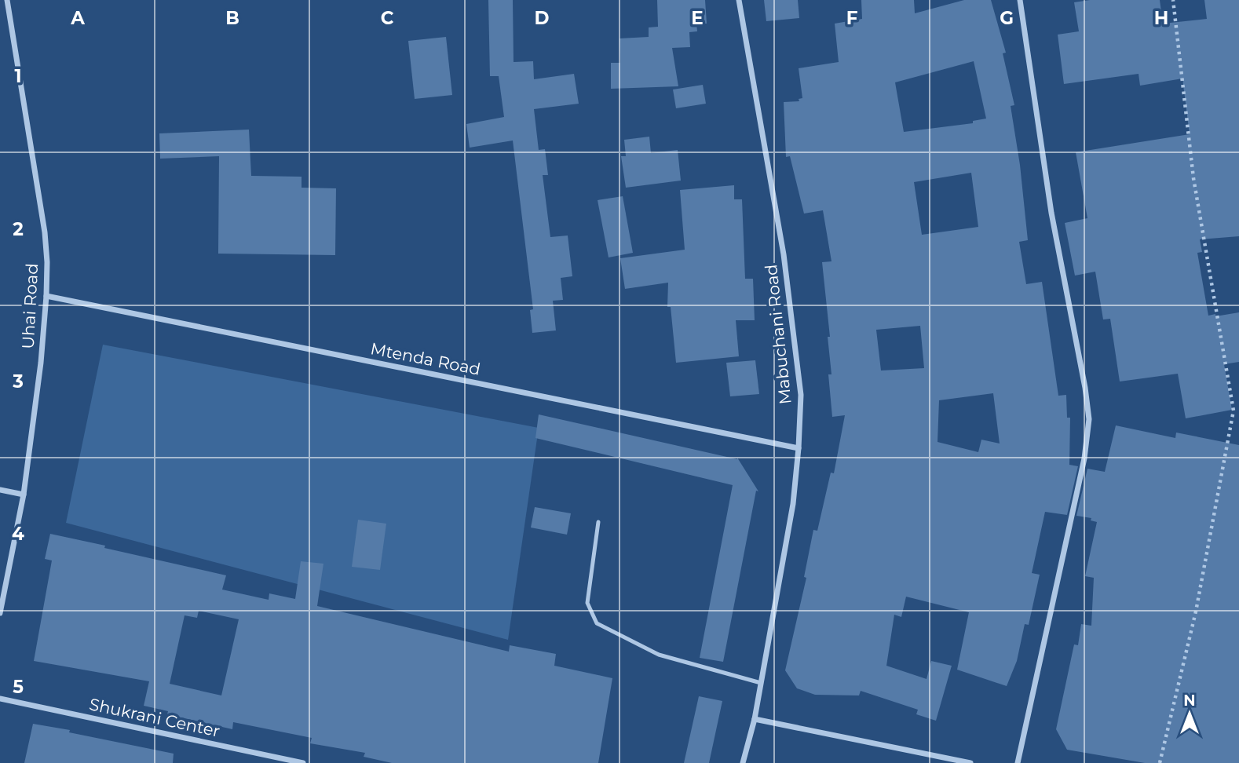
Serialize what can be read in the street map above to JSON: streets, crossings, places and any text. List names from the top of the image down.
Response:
{
  "streets": {
    "street": [
      "Uhai Road",
      "Mabuchani Road",
      "Mtenda Road",
      "Shukrani Center"
    ]
  },
  "crossings": [
    ["Uhai Road", "Mtenda Road"],
    ["Mabuchani Road", "Mtenda Road"]
  ],
  "north": "top",
  "grid": {
    "columns": [
      "A",
      "B",
      "C",
      "D",
      "E",
      "F",
      "G",
      "H"
    ],
    "rows": [
      "1",
      "2",
      "3",
      "4",
      "5"
    ]
  }
}
